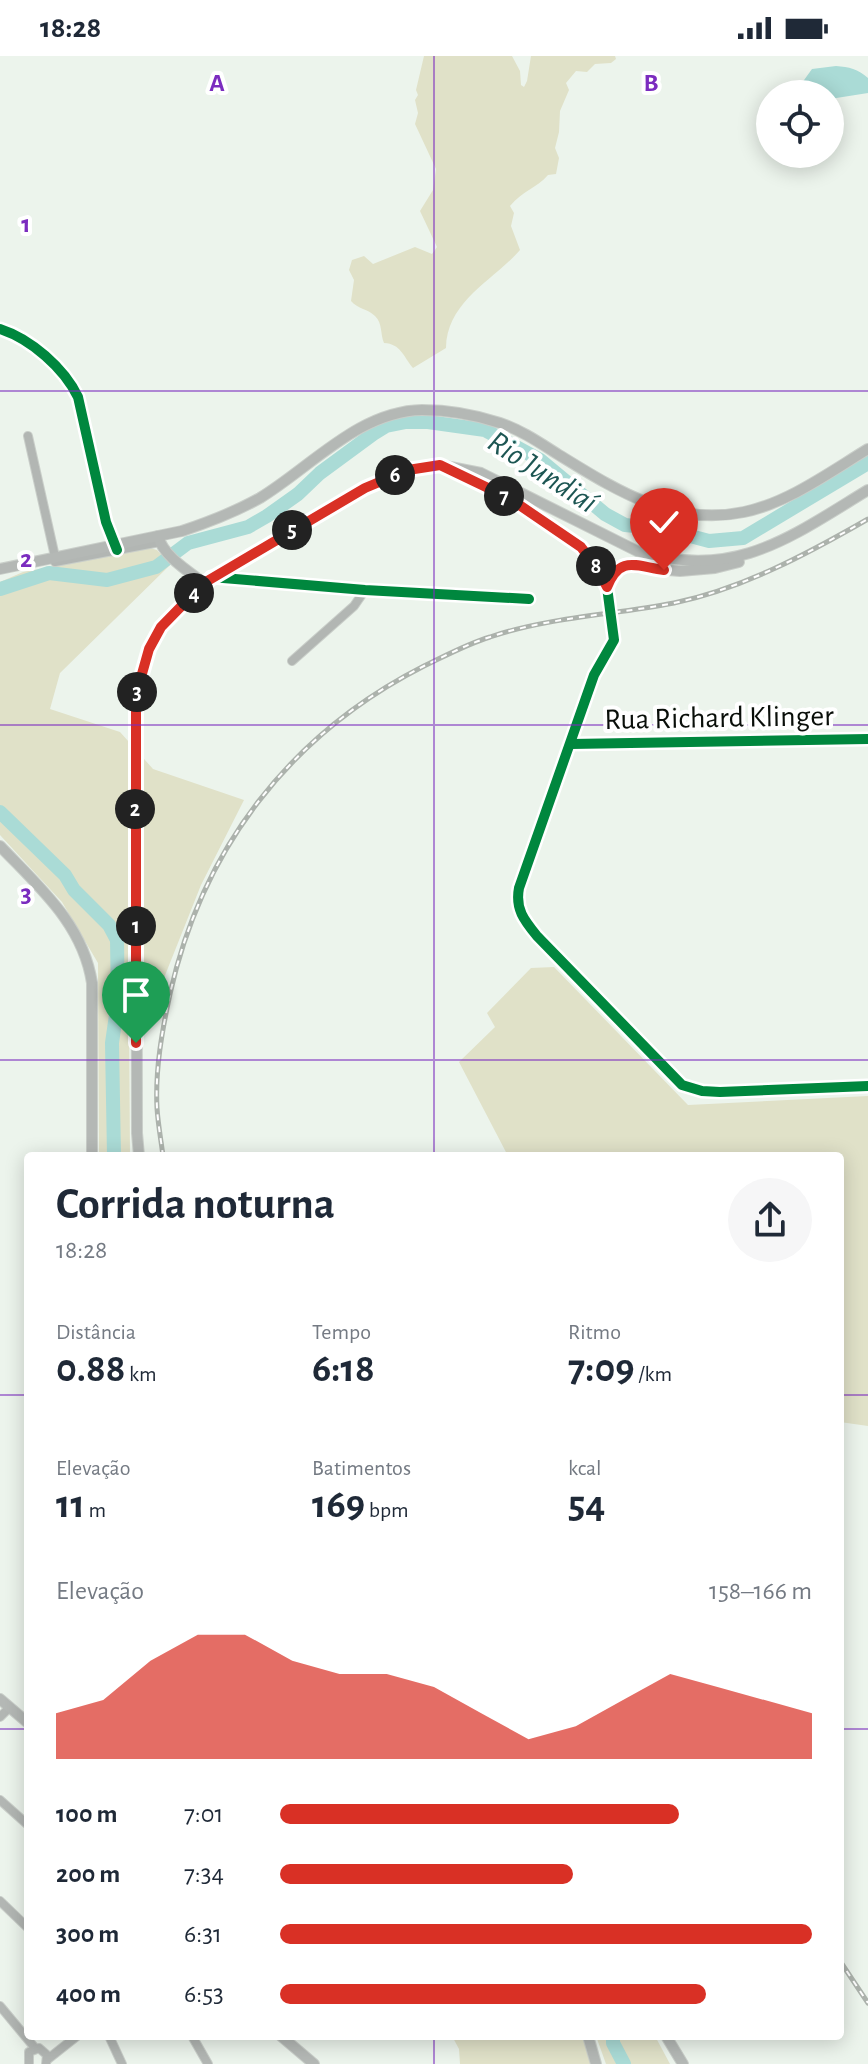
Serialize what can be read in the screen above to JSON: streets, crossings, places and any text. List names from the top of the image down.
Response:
{
  "streets": {
    "street": ["Rua Richard Klinger"]
  },
  "water": ["Rio Jundiaí"],
  "page": {
    "status": "18:28",
    "pins": [
      "6",
      "7",
      "5",
      "8",
      "4",
      "3",
      "2",
      "1"
    ],
    "heading": ["Corrida noturna", "18:28"],
    "stats": [
      ["Distância", "0.88 km"],
      ["Tempo", "6:18"],
      ["Ritmo", "7:09 /km"],
      ["Elevação", "11 m"],
      ["Batimentos", "169 bpm"],
      ["kcal", "54"]
    ],
    "chart": ["Elevação", "158–166 m"],
    "list": [
      {
        "name": "100 m",
        "note": "7:01"
      },
      {
        "name": "200 m",
        "note": "7:34"
      },
      {
        "name": "300 m",
        "note": "6:31"
      },
      {
        "name": "400 m",
        "note": "6:53"
      }
    ]
  },
  "grid": {
    "columns": ["A", "B"],
    "rows": ["1", "2", "3"]
  }
}
